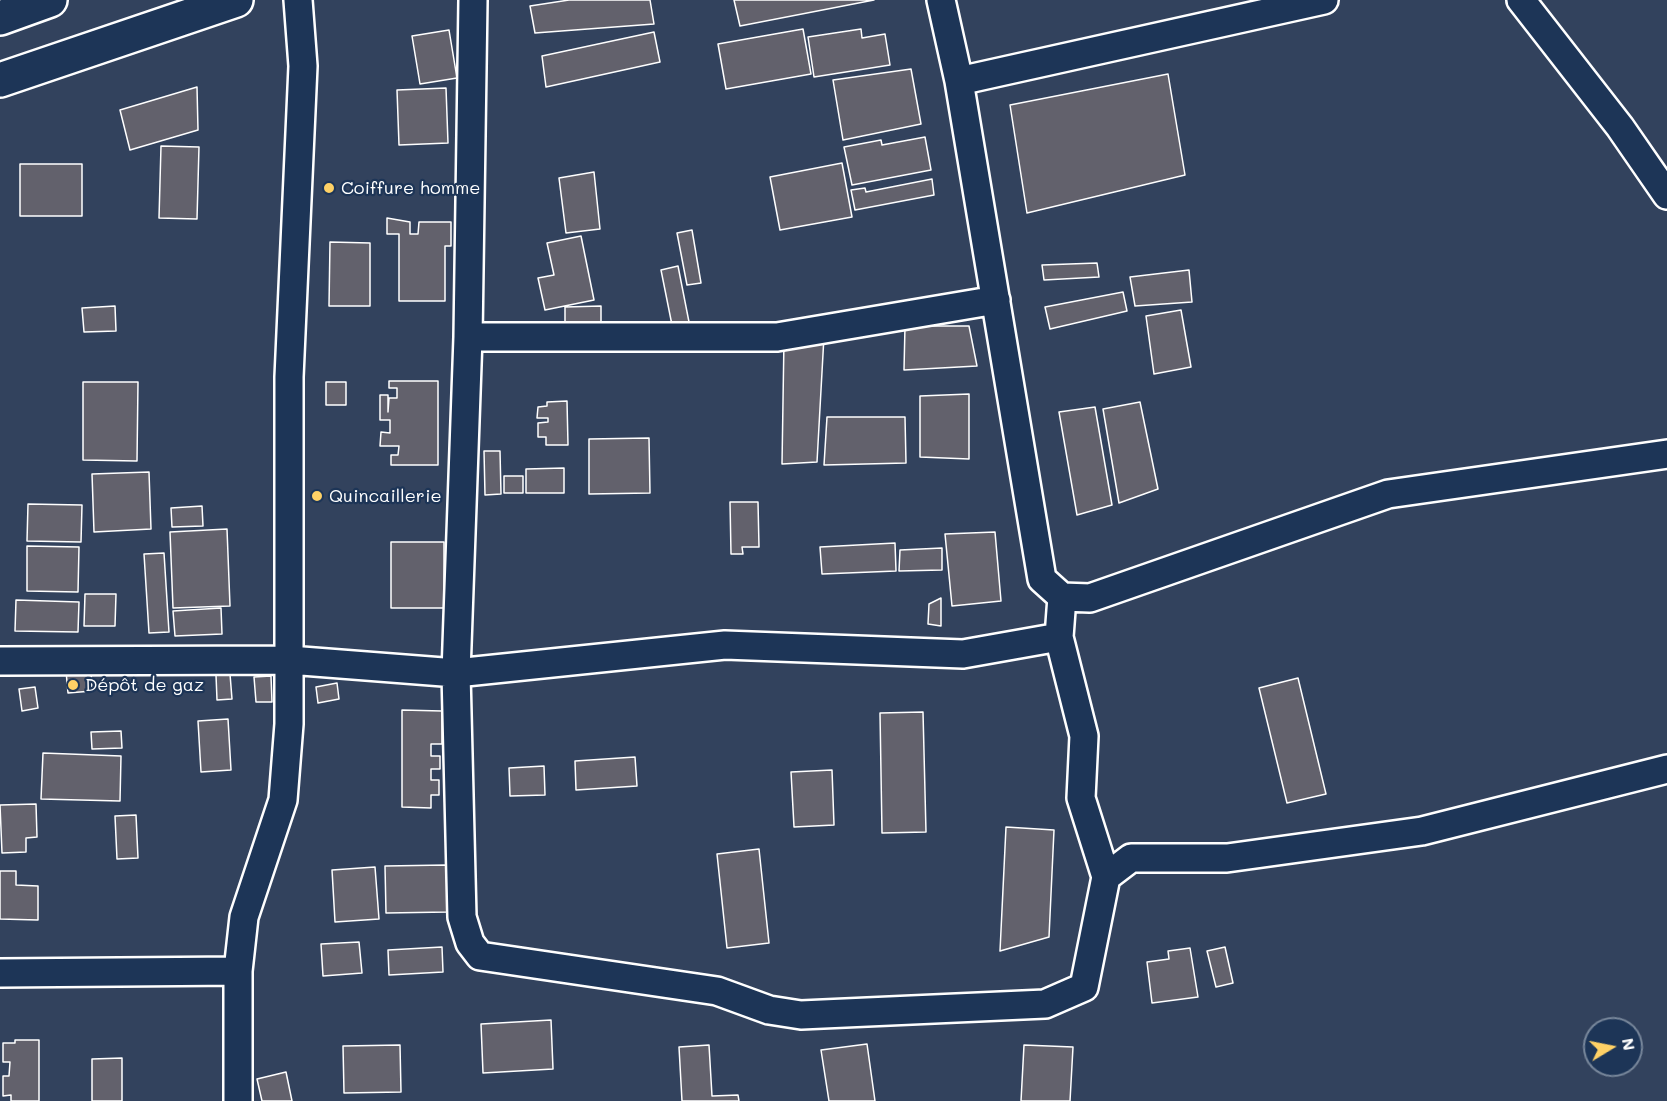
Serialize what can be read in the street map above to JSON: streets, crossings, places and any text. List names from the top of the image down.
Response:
{
  "places": ["Coiffure homme", "Quincaillerie", "Dépôt de gaz"],
  "north": "right"
}
